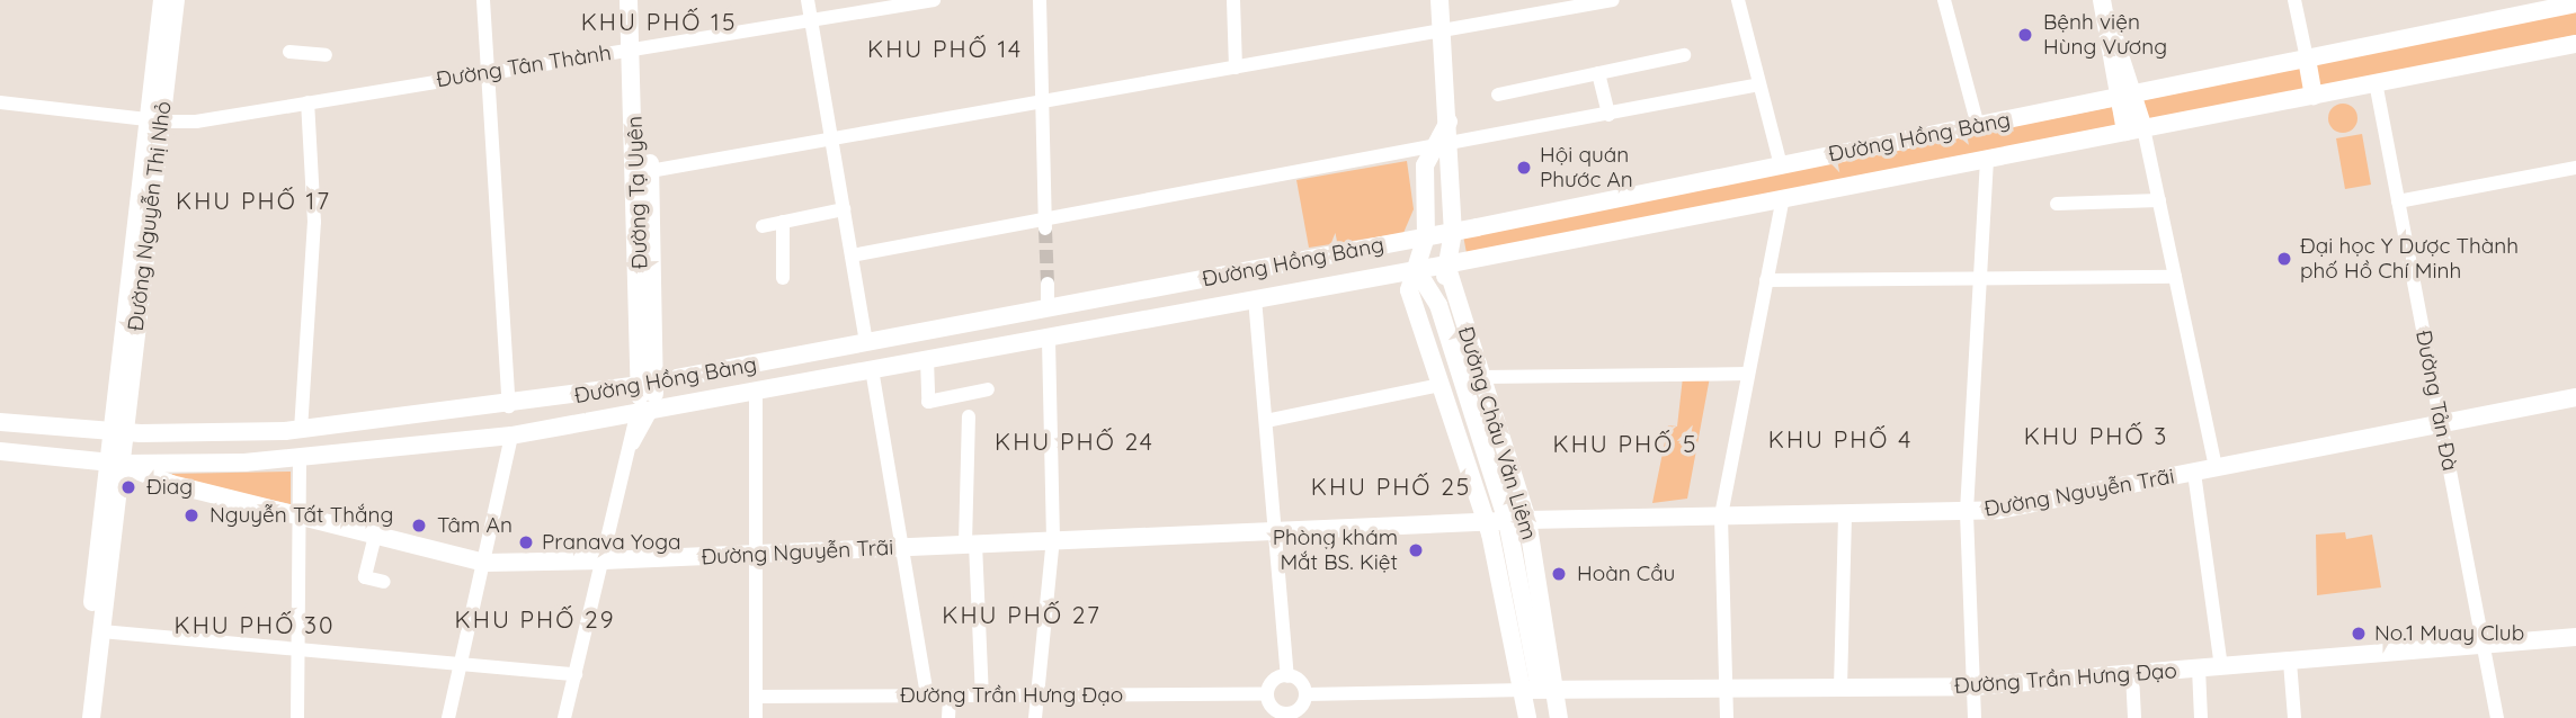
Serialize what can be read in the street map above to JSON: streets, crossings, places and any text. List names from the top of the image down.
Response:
{
  "streets": {
    "main road": [
      "Đường Hồng Bàng",
      "Đường Tạ Uyên",
      "Đường Nguyễn Thị Nhỏ",
      "Đường Châu Văn Liêm",
      "Đường Nguyễn Trãi",
      "Đường Trần Hưng Đạo"
    ],
    "street": ["Đường Tân Thành", "Đường Tản Đà"]
  },
  "crossings": [
    ["Đường Tân Thành", "Đường Tạ Uyên"],
    ["Đường Tân Thành", "Đường Nguyễn Thị Nhỏ"],
    ["Đường Hồng Bàng", "Đường Tạ Uyên"],
    ["Đường Hồng Bàng", "Đường Nguyễn Thị Nhỏ"],
    ["Đường Hồng Bàng", "Đường Tản Đà"],
    ["Đường Hồng Bàng", "Đường Châu Văn Liêm"],
    ["Đường Hồng Bàng", "Đường Nguyễn Trãi"],
    ["Đường Nguyễn Thị Nhỏ", "Đường Nguyễn Trãi"],
    ["Đường Tản Đà", "Đường Nguyễn Trãi"],
    ["Đường Tản Đà", "Đường Trần Hưng Đạo"],
    ["Đường Châu Văn Liêm", "Đường Nguyễn Trãi"],
    ["Đường Châu Văn Liêm", "Đường Trần Hưng Đạo"]
  ],
  "districts": [
    "KHU PHỐ 15",
    "KHU PHỐ 14",
    "KHU PHỐ 17",
    "KHU PHỐ 3",
    "KHU PHỐ 4",
    "KHU PHỐ 24",
    "KHU PHỐ 5",
    "KHU PHỐ 25",
    "KHU PHỐ 27",
    "KHU PHỐ 29",
    "KHU PHỐ 30"
  ],
  "places": [
    "Bệnh viện Hùng Vương",
    "Hội quán Phước An",
    "Đại học Y Dược Thành phố Hồ Chí Minh",
    "Điag",
    "Nguyễn Tất Thắng",
    "Tâm An",
    "Pranava Yoga",
    "Phòng khám Mắt BS. Kiệt",
    "Hoàn Cầu",
    "No.1 Muay Club"
  ]
}
